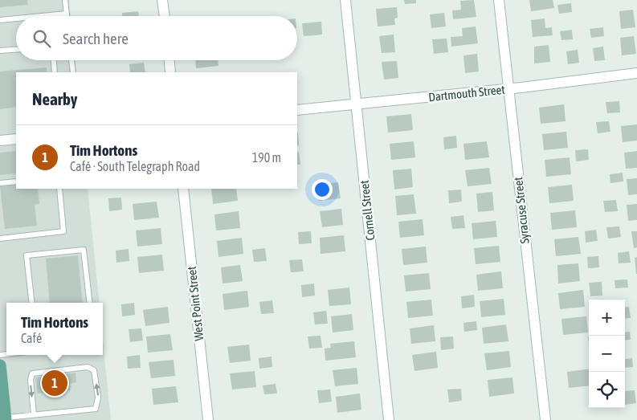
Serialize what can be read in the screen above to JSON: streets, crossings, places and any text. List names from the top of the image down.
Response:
{
  "streets": {
    "street": [
      "Dartmouth Street",
      "Cornell Street",
      "Syracuse Street",
      "West Point Street"
    ]
  },
  "crossings": [
    ["Dartmouth Street", "Cornell Street"],
    ["Dartmouth Street", "Syracuse Street"]
  ],
  "page": {
    "search": "Search here",
    "heading": "Nearby",
    "list": [
      {
        "mark": "1",
        "name": "Tim Hortons",
        "note": "Café · South Telegraph Road",
        "value": "190 m"
      }
    ],
    "map_buttons": ["+", "−"],
    "popup": ["Tim Hortons", "Café"],
    "pins": "1"
  }
}
